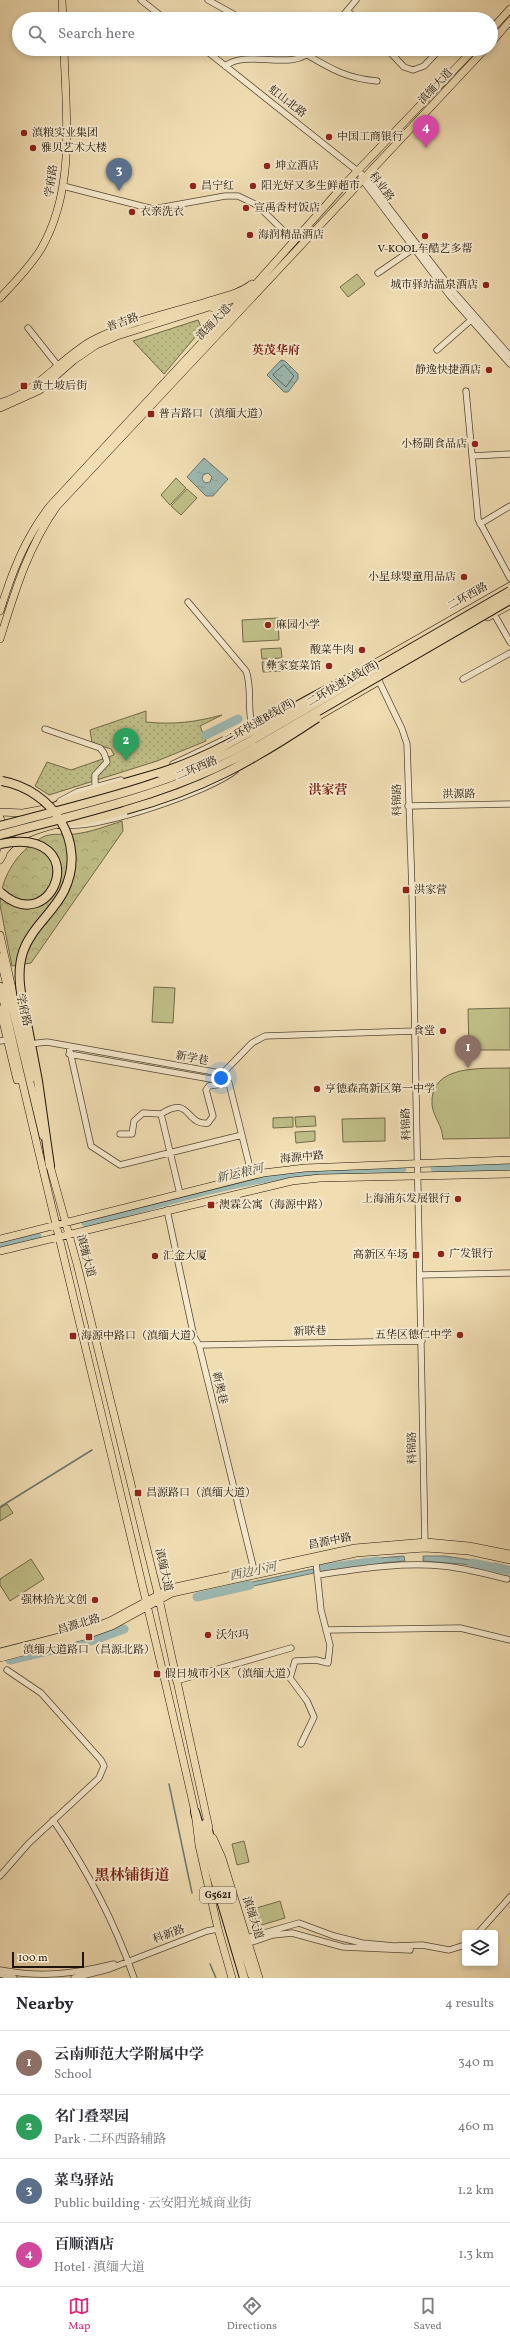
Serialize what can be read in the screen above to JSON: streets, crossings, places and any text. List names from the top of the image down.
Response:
{
  "streets": {
    "highway": ["二环快速A线(西)", "二环快速B线(西)", "G5621"],
    "main road": [
      "滇缅大道",
      "学府路",
      "普吉路",
      "二环西路",
      "海源中路",
      "昌源中路",
      "昌源北路"
    ],
    "street": [
      "虹山北路",
      "科业路",
      "洪源路",
      "科锦路",
      "新学巷",
      "新联巷",
      "新奥巷",
      "科新路"
    ]
  },
  "crossings": [
    ["滇缅大道", "虹山北路"],
    ["滇缅大道", "学府路"],
    ["滇缅大道", "科业路"],
    ["滇缅大道", "普吉路"],
    ["滇缅大道", "海源中路"],
    ["滇缅大道", "昌源中路"],
    ["滇缅大道", "昌源北路"],
    ["滇缅大道", "G5621"],
    ["滇缅大道", "科新路"],
    ["虹山北路", "科业路"],
    ["二环西路", "科锦路"],
    ["洪源路", "科锦路"],
    ["科锦路", "新学巷"],
    ["科锦路", "海源中路"],
    ["科锦路", "新联巷"],
    ["科锦路", "昌源中路"],
    ["海源中路", "新奥巷"],
    ["新联巷", "新奥巷"],
    ["新奥巷", "昌源中路"],
    ["昌源中路", "昌源北路"]
  ],
  "districts": ["英茂华府", "洪家营", "黑林铺街道"],
  "water": ["新运粮河", "西边小河"],
  "places": {
    "other": [
      "滇粮实业集团",
      "中国工商银行",
      "雅贝艺术大楼",
      "坤立酒店",
      "昌宁红",
      "阳光好又多生鲜超市",
      "宣禹香村饭店",
      "衣亲洗衣",
      "海润精品酒店",
      "V-KOOL车酷艺多帮",
      "城市驿站温泉酒店",
      "静逸快捷酒店",
      "小杨副食品店",
      "小星球婴童用品店",
      "麻园小学",
      "酸菜牛肉",
      "彝家宴菜馆",
      "食堂",
      "亨德森高新区第一中学",
      "上海浦东发展银行",
      "广发银行",
      "汇金大厦",
      "五华区德仁中学",
      "强林拾光文创",
      "沃尔玛"
    ],
    "transit": [
      "黄土坡后街",
      "普吉路口（滇缅大道）",
      "洪家营",
      "澳霖公寓（海源中路）",
      "高新区车场",
      "海源中路口（滇缅大道）",
      "昌源路口（滇缅大道）",
      "滇缅大道路口（昌源北路）",
      "假日城市小区（滇缅大道）"
    ]
  },
  "scale_bar": "100 m",
  "page": {
    "search": "Search here",
    "pins": [
      "4",
      "3",
      "2",
      "1"
    ],
    "scale": "100 m",
    "heading": ["Nearby", "4 results"],
    "list": [
      {
        "mark": "1",
        "name": "云南师范大学附属中学",
        "note": "School",
        "value": "340 m"
      },
      {
        "mark": "2",
        "name": "名门叠翠园",
        "note": "Park · 二环西路辅路",
        "value": "460 m"
      },
      {
        "mark": "3",
        "name": "菜鸟驿站",
        "note": "Public building · 云安阳光城商业街",
        "value": "1.2 km"
      },
      {
        "mark": "4",
        "name": "百顺酒店",
        "note": "Hotel · 滇缅大道",
        "value": "1.3 km"
      }
    ],
    "nav": ["Map", "Directions", "Saved"]
  }
}
